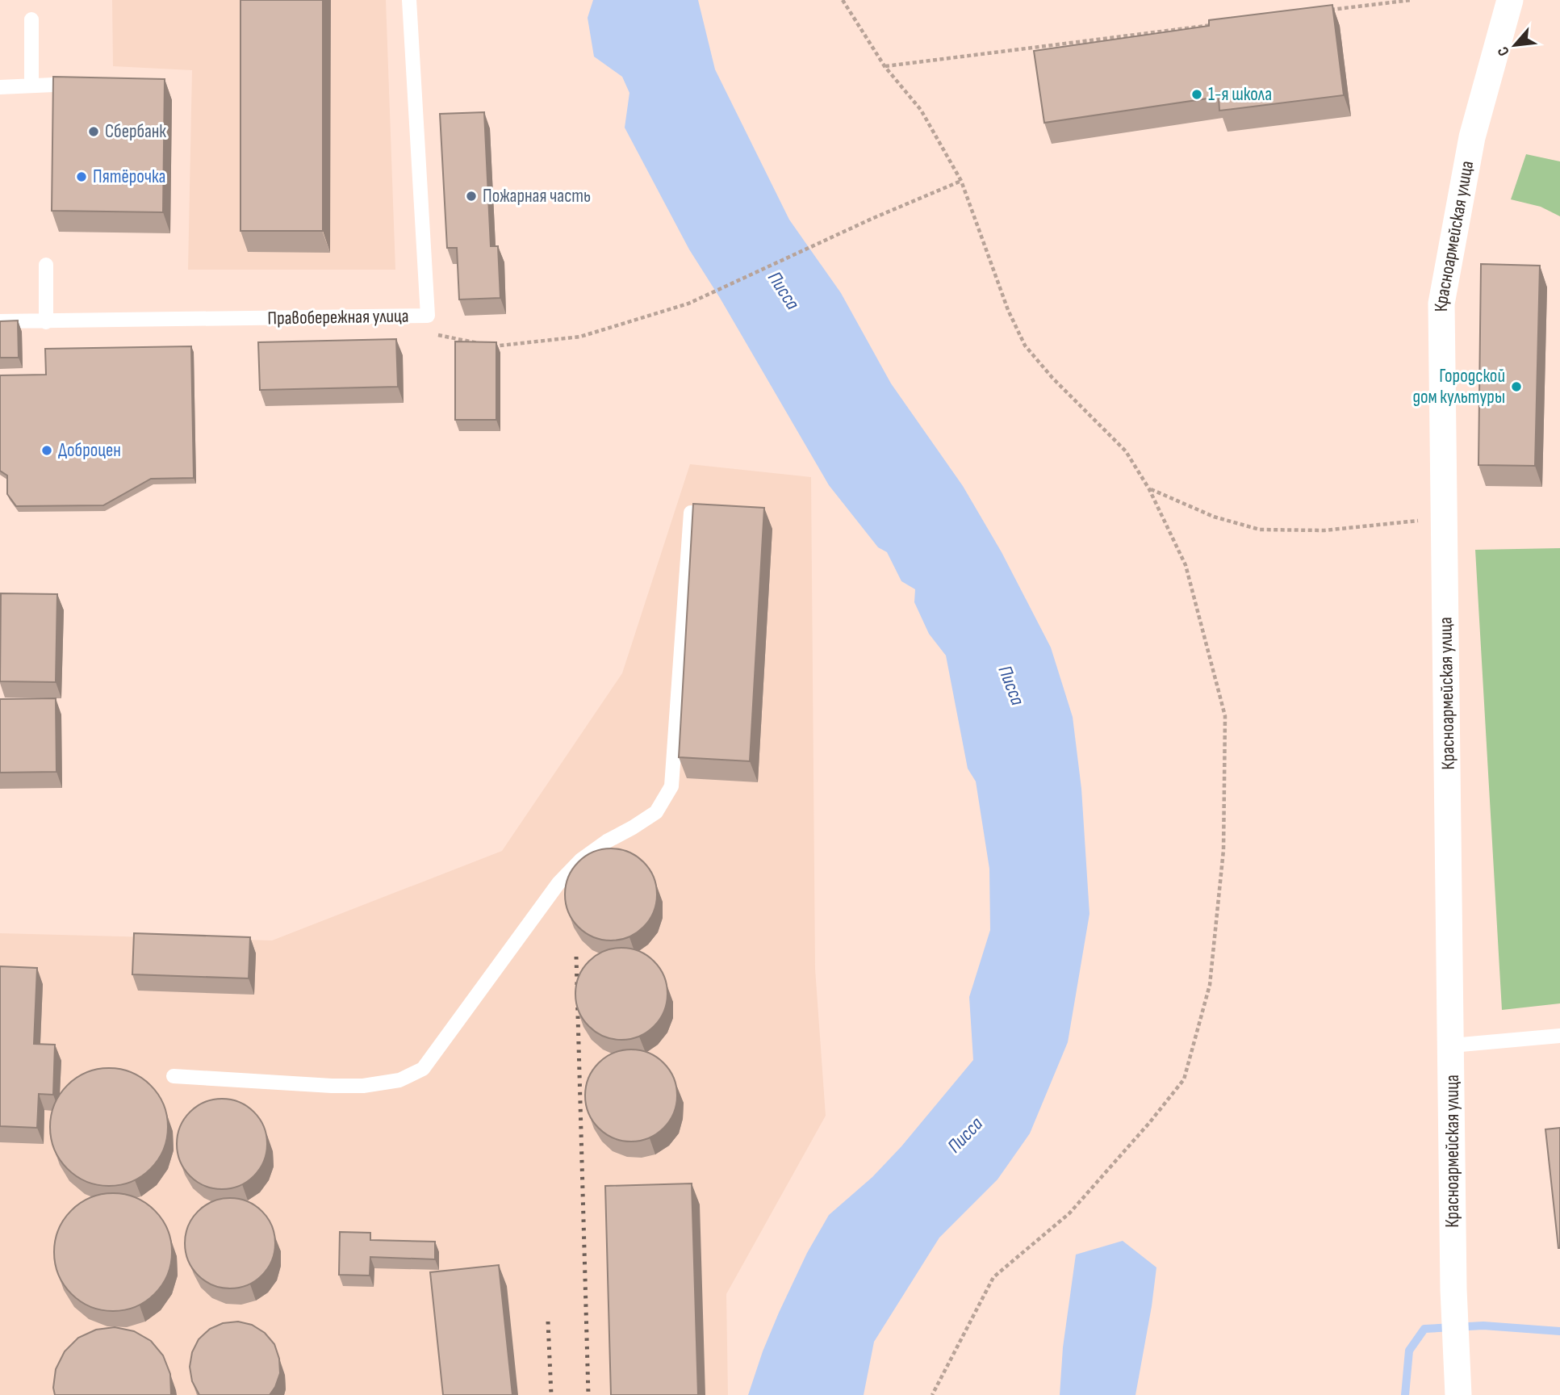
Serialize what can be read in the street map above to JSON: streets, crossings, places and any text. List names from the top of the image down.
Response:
{
  "streets": {
    "street": ["Красноармейская улица"],
    "lane": ["Правобережная улица"]
  },
  "water": ["Писса"],
  "places": [
    "1-я школа",
    "Сбербанк",
    "Пятёрочка",
    "Пожарная часть",
    "Городской дом культуры",
    "Доброцен"
  ],
  "north": "bottom left"
}
